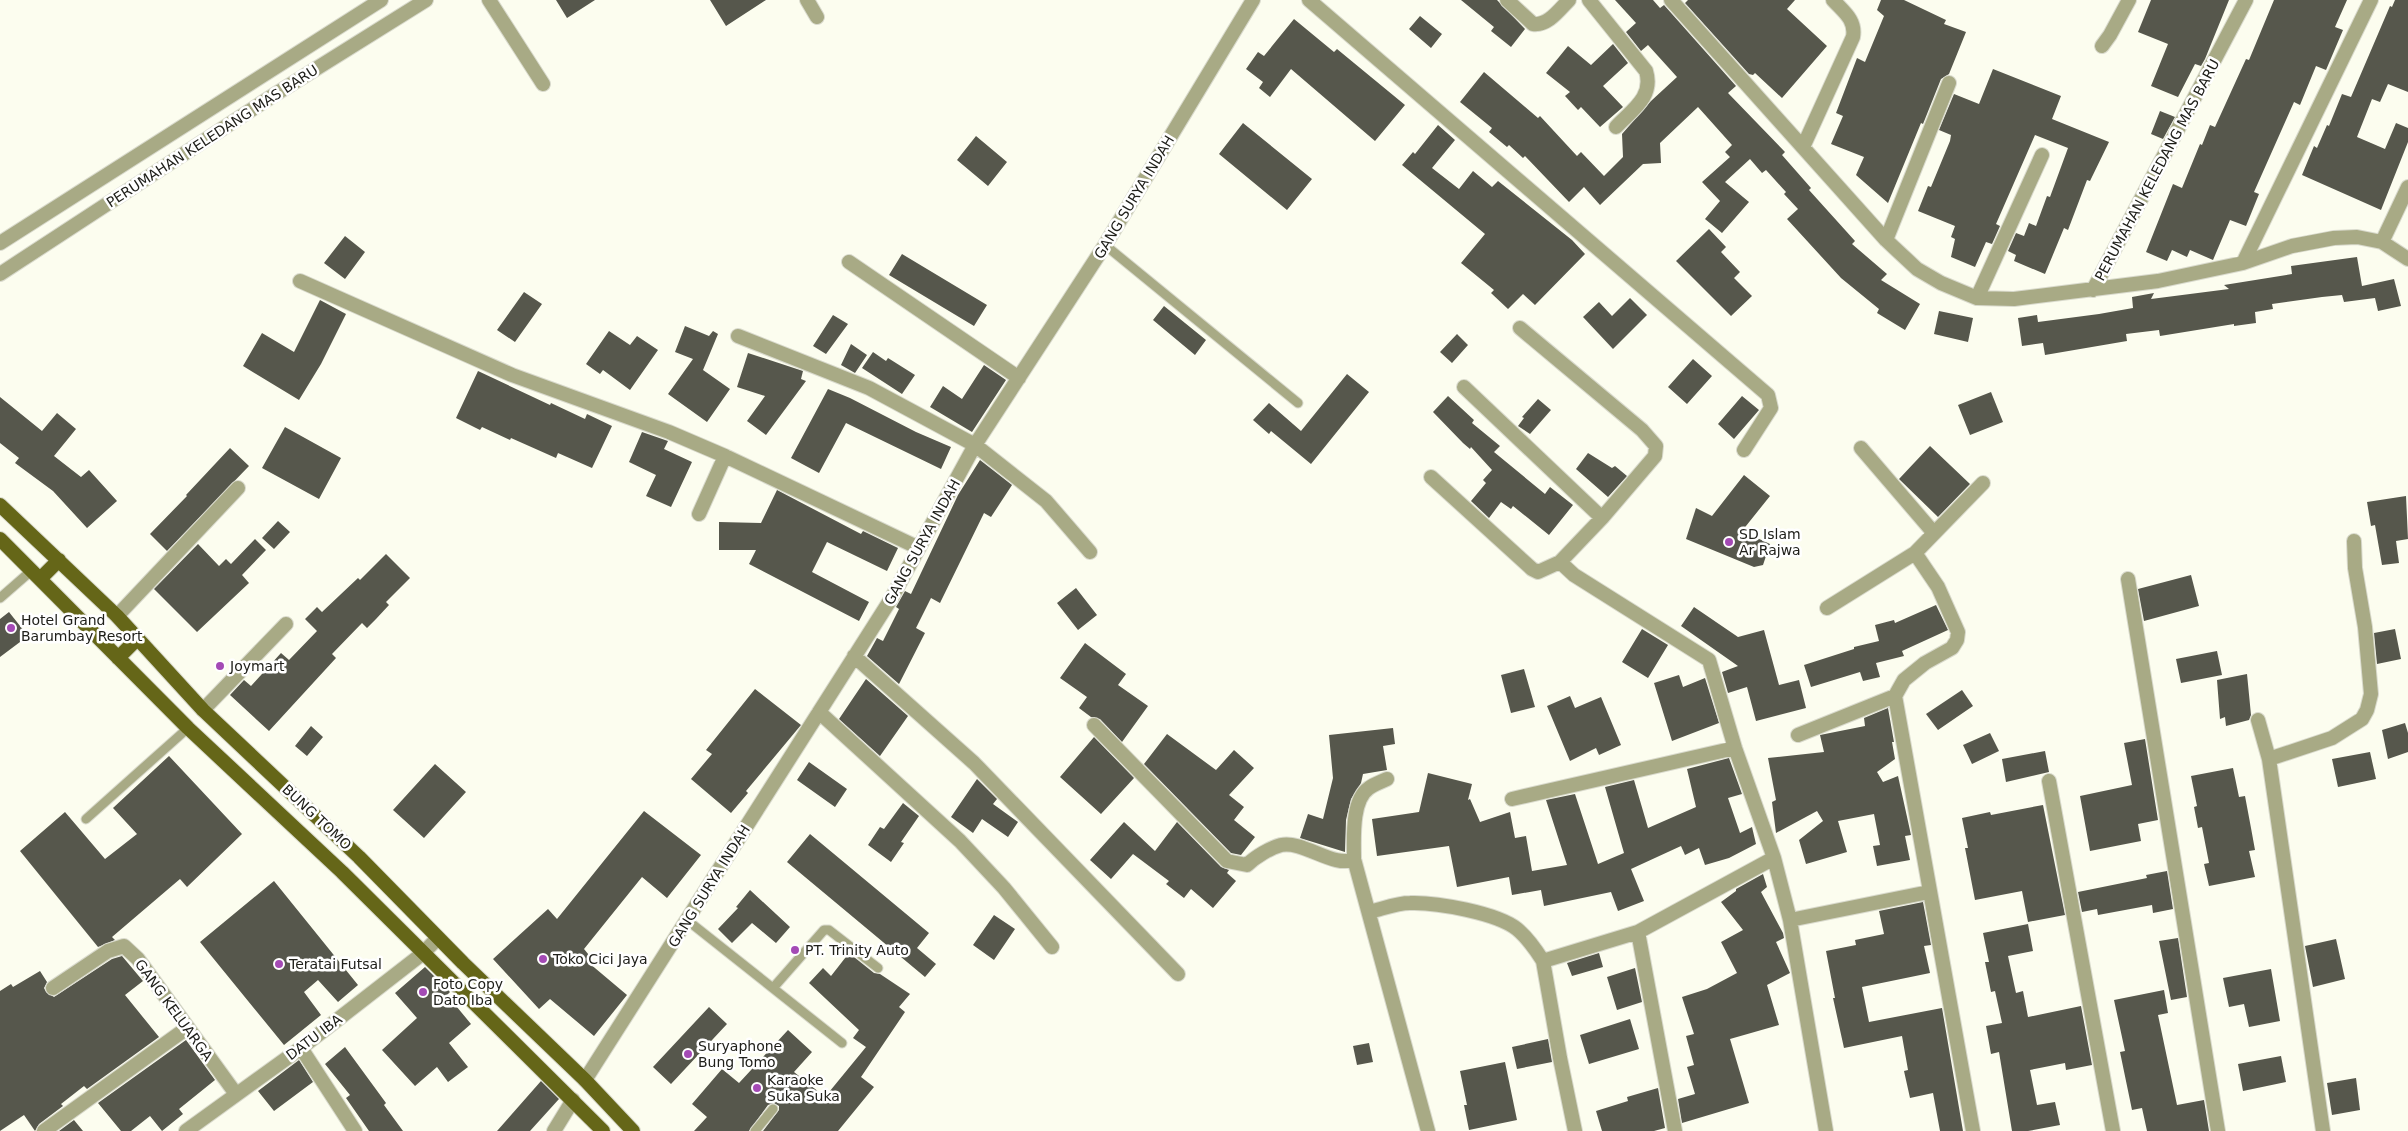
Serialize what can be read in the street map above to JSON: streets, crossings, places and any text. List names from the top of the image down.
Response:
{
  "streets": {
    "main road": ["BUNG TOMO"],
    "street": [
      "PERUMAHAN KELEDANG MAS BARU",
      "GANG SURYA INDAH",
      "GANG KELUARGA",
      "DATU IBA"
    ]
  },
  "crossings": [
    ["GANG SURYA INDAH", "BUNG TOMO"],
    ["BUNG TOMO", "DATU IBA"],
    ["GANG KELUARGA", "DATU IBA"]
  ],
  "places": [
    "SD Islam Ar Rajwa",
    "Hotel Grand Barumbay Resort",
    "Joymart",
    "PT. Trinity Auto",
    "Toko Cici Jaya",
    "Teratai Futsal",
    "Foto Copy Dato Iba",
    "Suryaphone Bung Tomo",
    "Karaoke Suka Suka"
  ]
}
